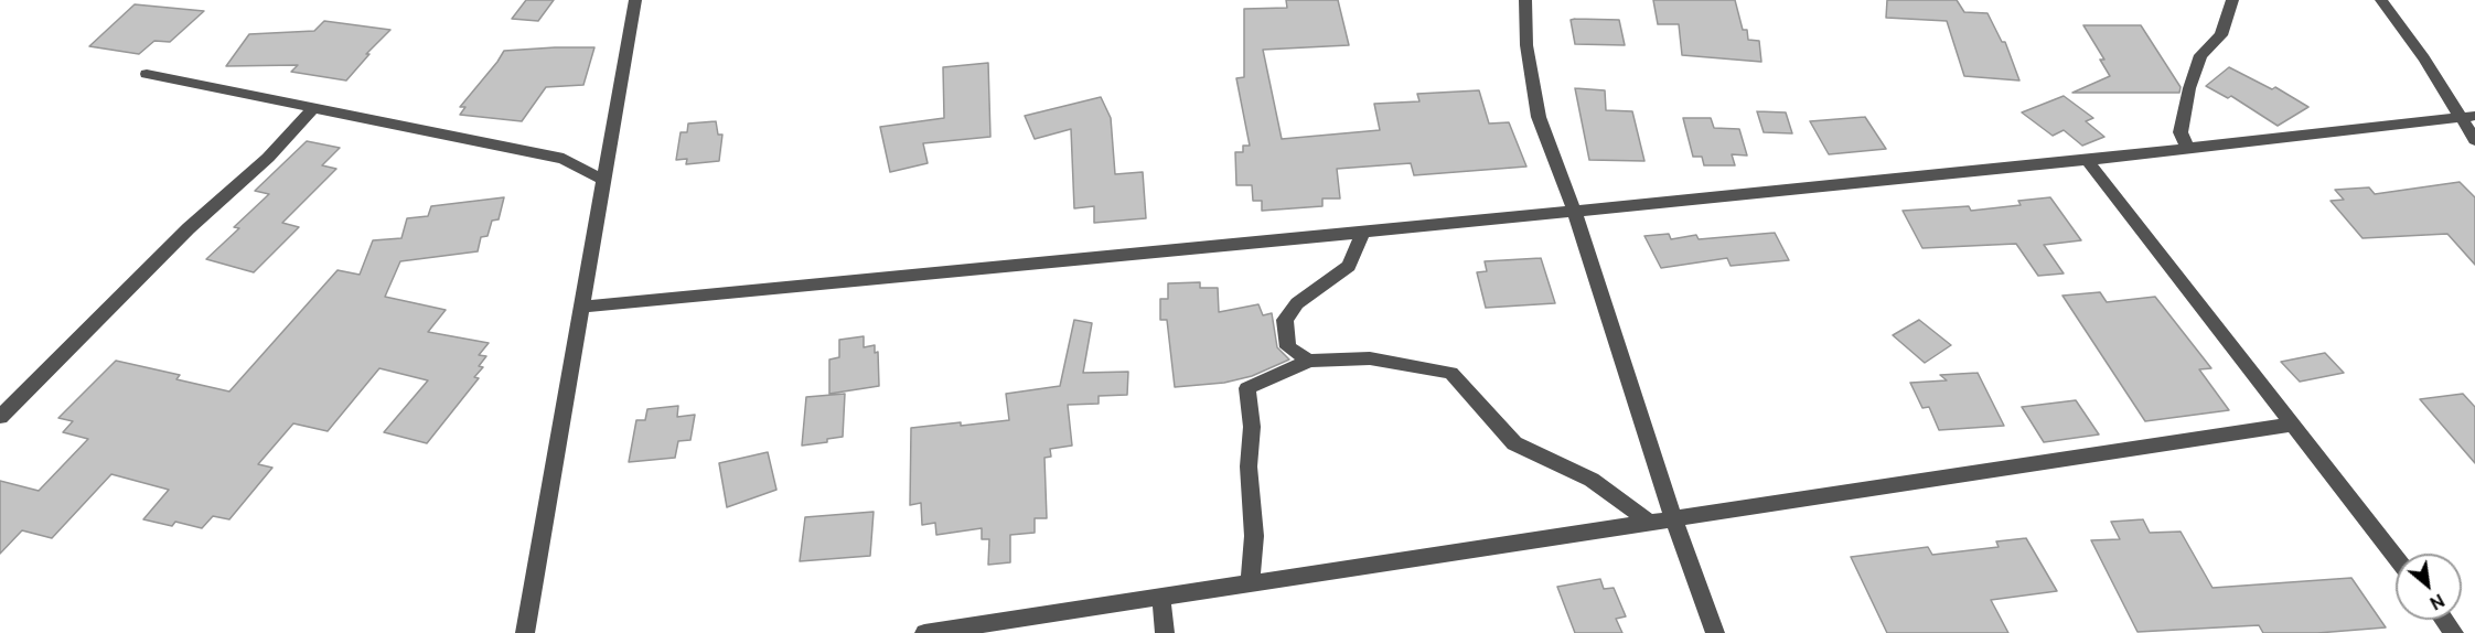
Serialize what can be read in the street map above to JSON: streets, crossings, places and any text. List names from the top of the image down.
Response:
{
  "north": "bottom right"
}
